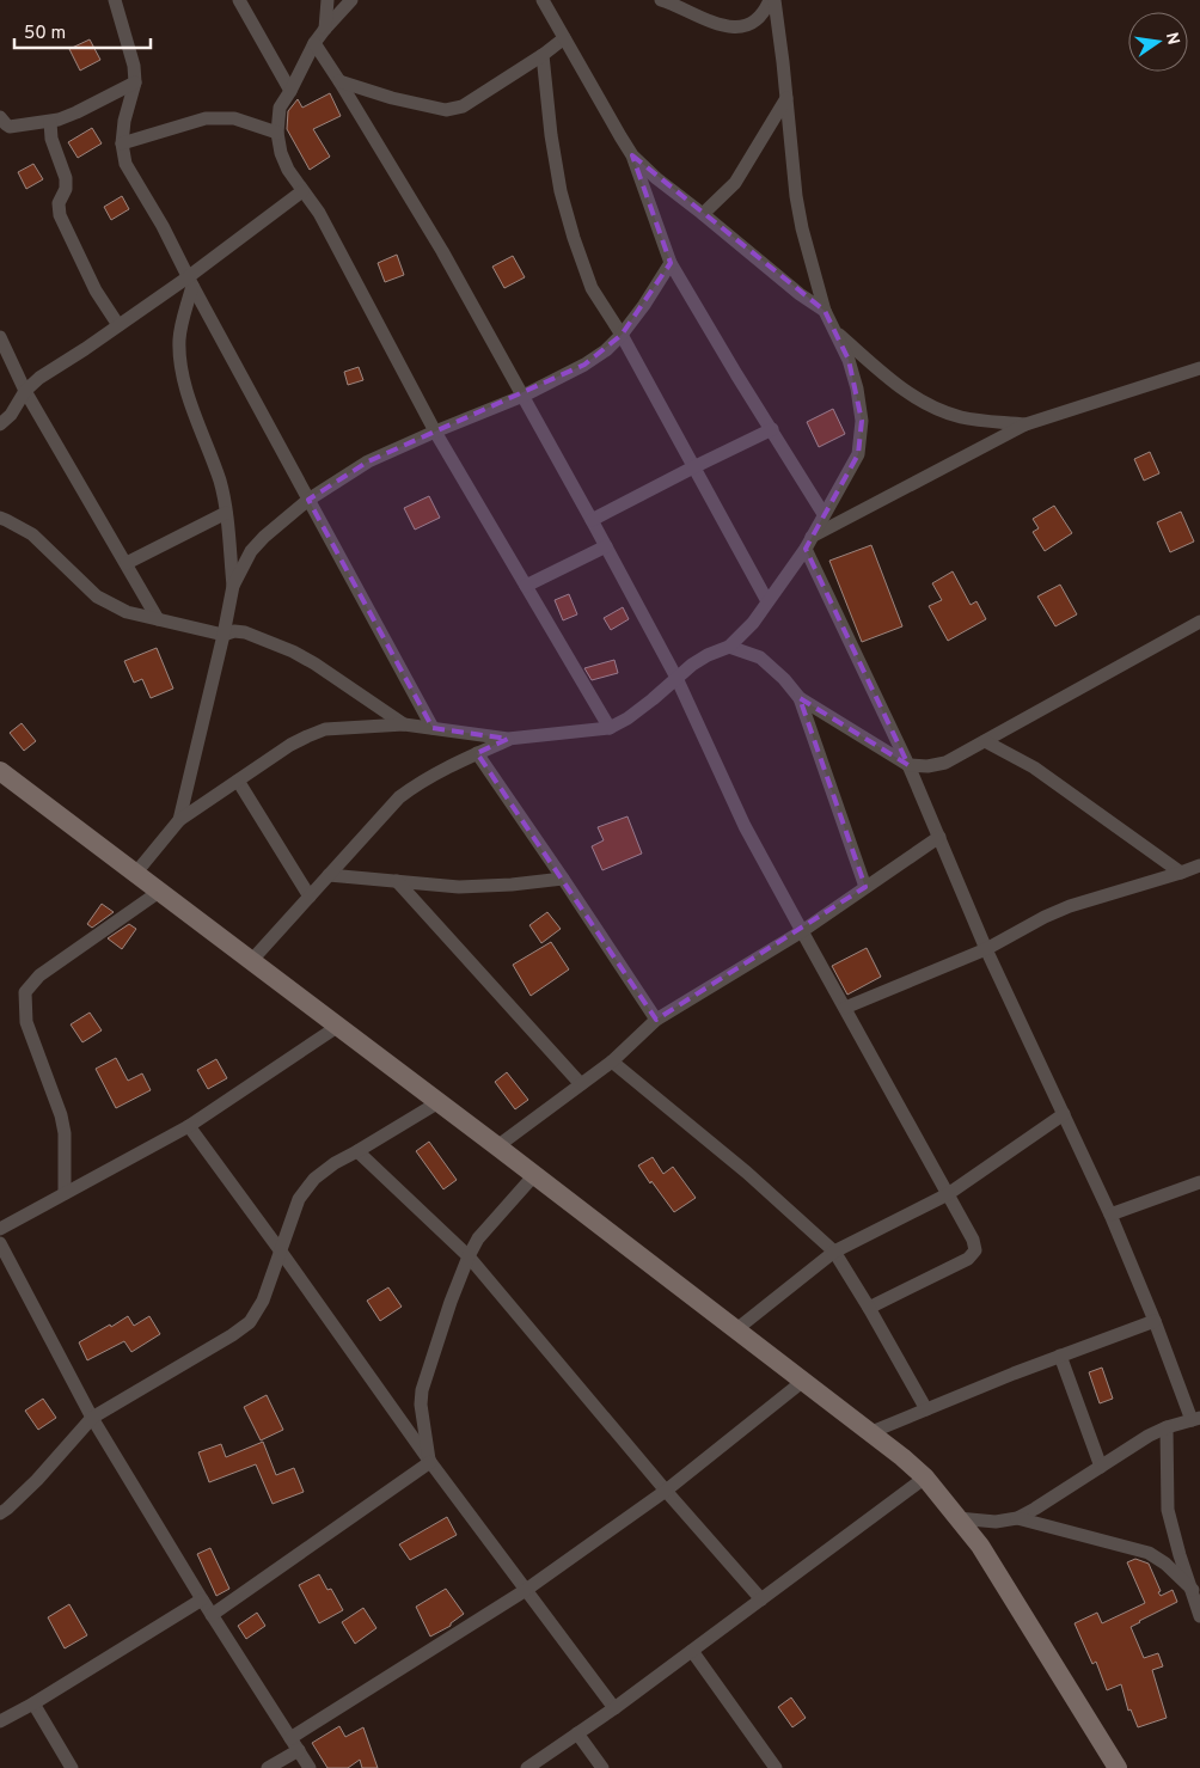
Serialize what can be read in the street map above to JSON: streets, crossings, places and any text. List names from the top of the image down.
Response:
{
  "scale_bar": "50 m",
  "north": "right"
}
